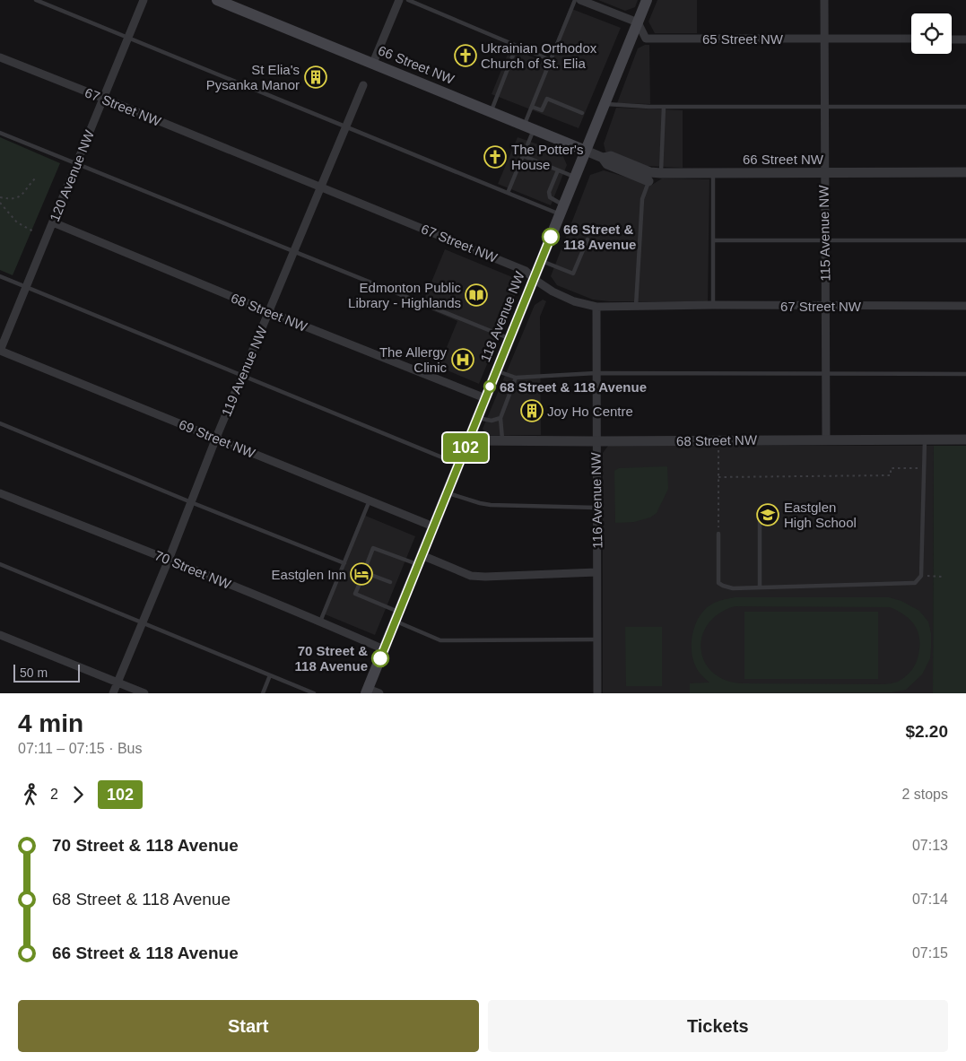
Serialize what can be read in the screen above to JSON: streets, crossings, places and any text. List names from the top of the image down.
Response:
{
  "streets": {
    "main road": ["66 Street NW", "118 Avenue NW"],
    "street": [
      "65 Street NW",
      "67 Street NW",
      "120 Avenue NW",
      "115 Avenue NW",
      "68 Street NW",
      "119 Avenue NW",
      "69 Street NW",
      "116 Avenue NW",
      "70 Street NW"
    ]
  },
  "crossings": [
    ["65 Street NW", "115 Avenue NW"],
    ["65 Street NW", "118 Avenue NW"],
    ["66 Street NW", "115 Avenue NW"],
    ["66 Street NW", "118 Avenue NW"],
    ["67 Street NW", "120 Avenue NW"],
    ["67 Street NW", "115 Avenue NW"],
    ["67 Street NW", "118 Avenue NW"],
    ["67 Street NW", "119 Avenue NW"],
    ["67 Street NW", "116 Avenue NW"],
    ["120 Avenue NW", "68 Street NW"],
    ["120 Avenue NW", "69 Street NW"],
    ["115 Avenue NW", "68 Street NW"],
    ["68 Street NW", "118 Avenue NW"],
    ["68 Street NW", "119 Avenue NW"],
    ["68 Street NW", "116 Avenue NW"],
    ["118 Avenue NW", "69 Street NW"],
    ["118 Avenue NW", "70 Street NW"],
    ["119 Avenue NW", "69 Street NW"],
    ["119 Avenue NW", "70 Street NW"]
  ],
  "places": {
    "church": ["Ukrainian Orthodox Church of St. Elia", "The Potter's House"],
    "building": ["St Elia's Pysanka Manor", "Joy Ho Centre"],
    "other": ["66 Street & 118 Avenue", "68 Street & 118 Avenue", "70 Street & 118 Avenue"],
    "library": ["Edmonton Public Library - Highlands"],
    "hospital": ["The Allergy Clinic"],
    "school or university": ["Eastglen High School"],
    "hotel": ["Eastglen Inn"]
  },
  "lines": ["bus line 102"],
  "scale_bar": "50 m",
  "page": {
    "on_map": "102",
    "scale": "50 m",
    "heading": ["4 min", "07:11 – 07:15 · Bus", "$2.20"],
    "legs": ["2", "102", "2 stops"],
    "list": [
      {
        "name": "70 Street & 118 Avenue",
        "value": "07:13"
      },
      {
        "name": "68 Street & 118 Avenue",
        "value": "07:14"
      },
      {
        "name": "66 Street & 118 Avenue",
        "value": "07:15"
      }
    ],
    "buttons": ["Start", "Tickets"]
  }
}
